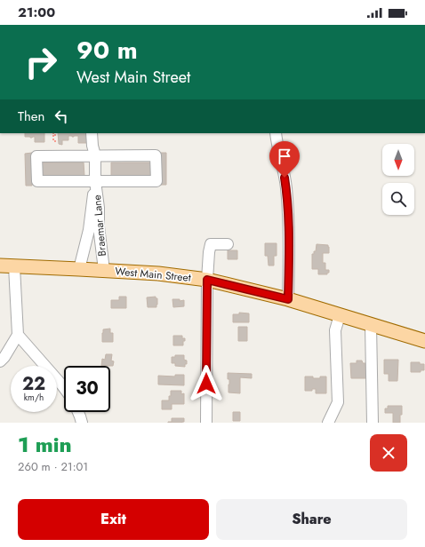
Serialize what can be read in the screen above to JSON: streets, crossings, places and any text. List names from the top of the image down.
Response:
{
  "streets": {
    "main road": ["West Main Street"],
    "street": ["Braemar Lane"]
  },
  "crossings": [
    ["Braemar Lane", "West Main Street"]
  ],
  "north": "bottom",
  "page": {
    "status": "21:00",
    "turn": ["90 m", "West Main Street"],
    "then": "Then",
    "speed": "22 km/h",
    "limit": "30",
    "heading": ["1 min", "260 m · 21:01"],
    "buttons": ["Exit", "Share"]
  }
}
